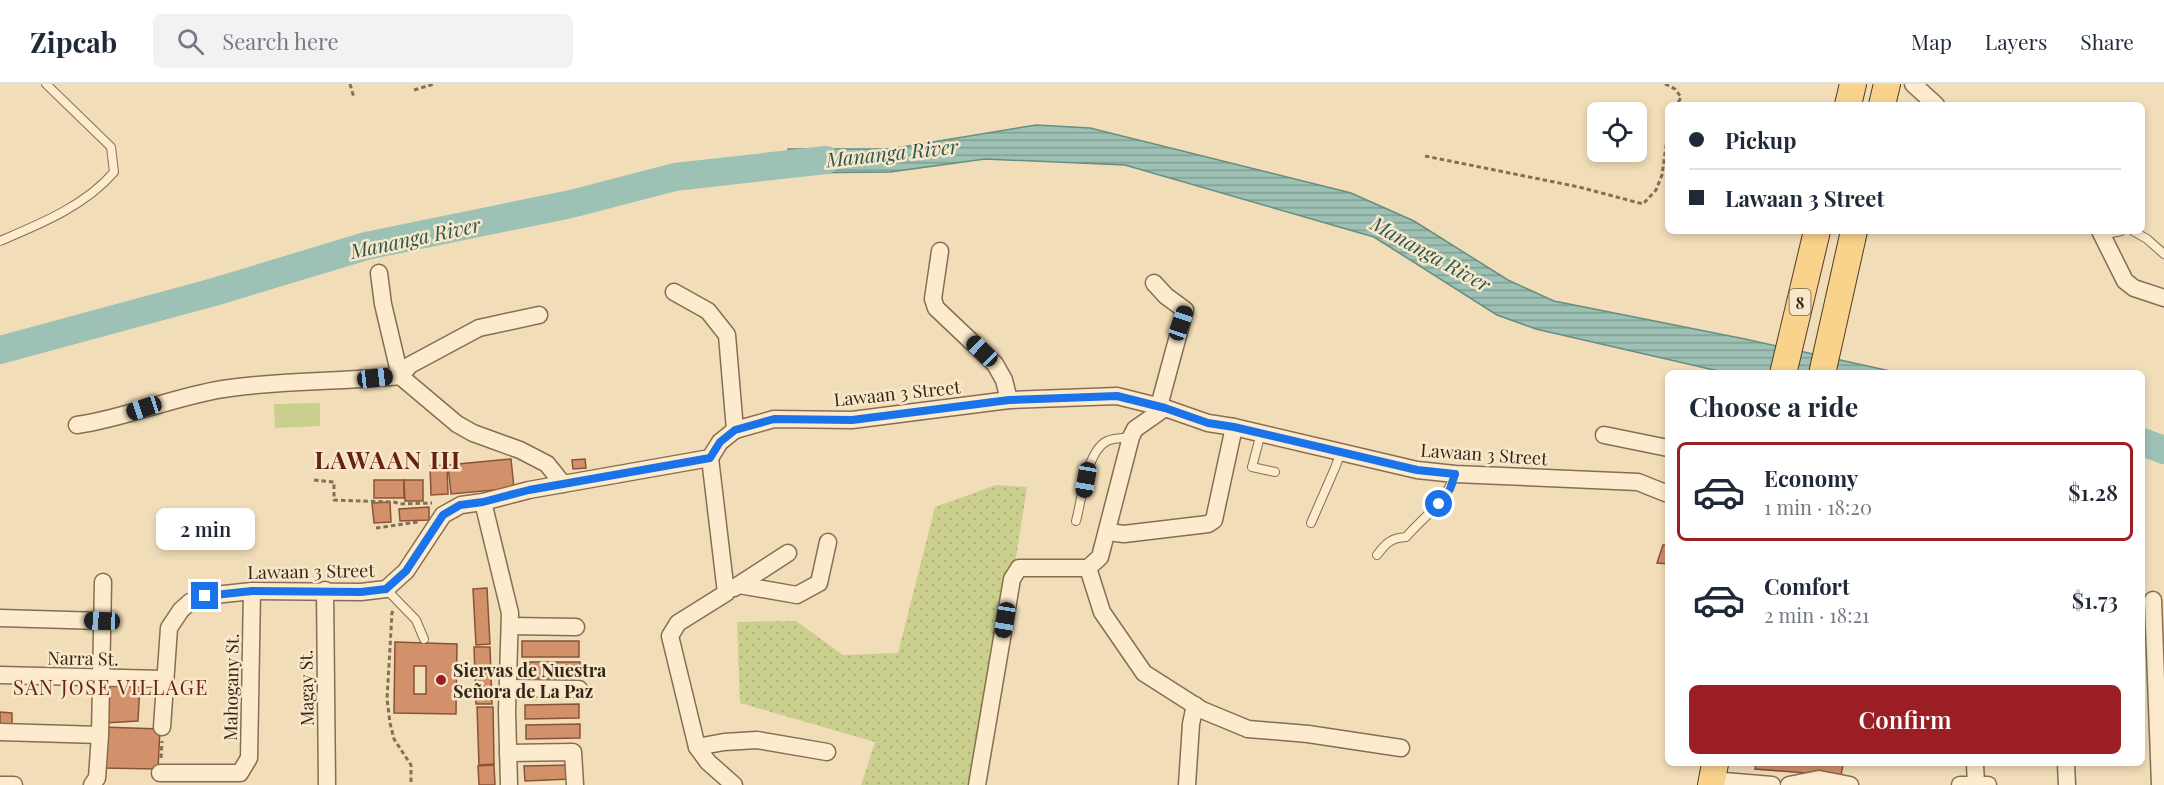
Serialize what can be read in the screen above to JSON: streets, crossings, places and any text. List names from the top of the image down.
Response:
{
  "streets": {
    "main road": ["8"],
    "street": [
      "Lawaan 3 Street",
      "Narra St.",
      "Mahogany St.",
      "Magay St."
    ]
  },
  "crossings": [
    ["Lawaan 3 Street", "Narra St."],
    ["Lawaan 3 Street", "Mahogany St."],
    ["Lawaan 3 Street", "Magay St."]
  ],
  "districts": ["LAWAAN III", "SAN JOSE VILLAGE"],
  "water": ["Mananga River"],
  "places": ["Siervas de Nuestra Señora de La Paz"],
  "page": {
    "header": "Zipcab",
    "search": "Search here",
    "nav": ["Map", "Layers", "Share"],
    "banner": ["Pickup", "Lawaan 3 Street"],
    "heading": "Choose a ride",
    "list": [
      {
        "name": "Economy",
        "note": "1 min · 18:20",
        "value": "$1.28"
      },
      {
        "name": "Comfort",
        "note": "2 min · 18:21",
        "value": "$1.73"
      }
    ],
    "bubble": "2 min",
    "buttons": "Confirm"
  }
}
